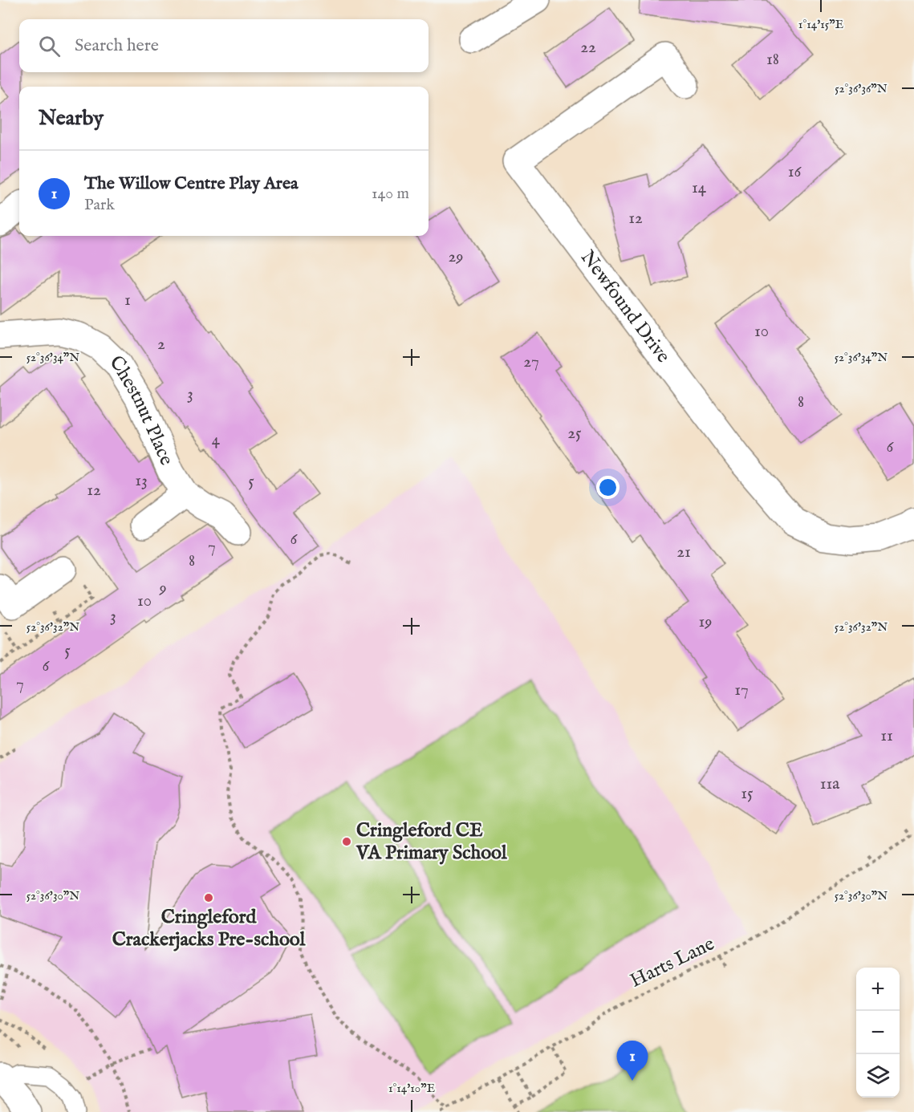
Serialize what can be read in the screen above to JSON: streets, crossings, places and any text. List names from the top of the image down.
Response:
{
  "streets": {
    "street": ["Newfound Drive", "Chestnut Place"],
    "path": ["Harts Lane"]
  },
  "places": ["Cringleford CE VA Primary School", "Cringleford Crackerjacks Pre-school"],
  "house_numbers": [
    "22",
    "18",
    "16",
    "14",
    "12",
    "29",
    "1",
    "10",
    "2",
    "27",
    "3",
    "8",
    "25",
    "4",
    "6",
    "13",
    "5",
    "12",
    "6",
    "7",
    "21",
    "8",
    "9",
    "10",
    "3",
    "19",
    "5",
    "6",
    "7",
    "17",
    "11",
    "11a",
    "15"
  ],
  "page": {
    "search": "Search here",
    "heading": "Nearby",
    "list": [
      {
        "mark": "1",
        "name": "The Willow Centre Play Area",
        "note": "Park",
        "value": "140 m"
      }
    ],
    "map_buttons": ["+", "−"],
    "pins": "1"
  },
  "coordinates": [
    "1°14'15\"E",
    "52°36'36\"N",
    "52°36'34\"N",
    "52°36'32\"N",
    "52°36'30\"N",
    "1°14'10\"E"
  ]
}
